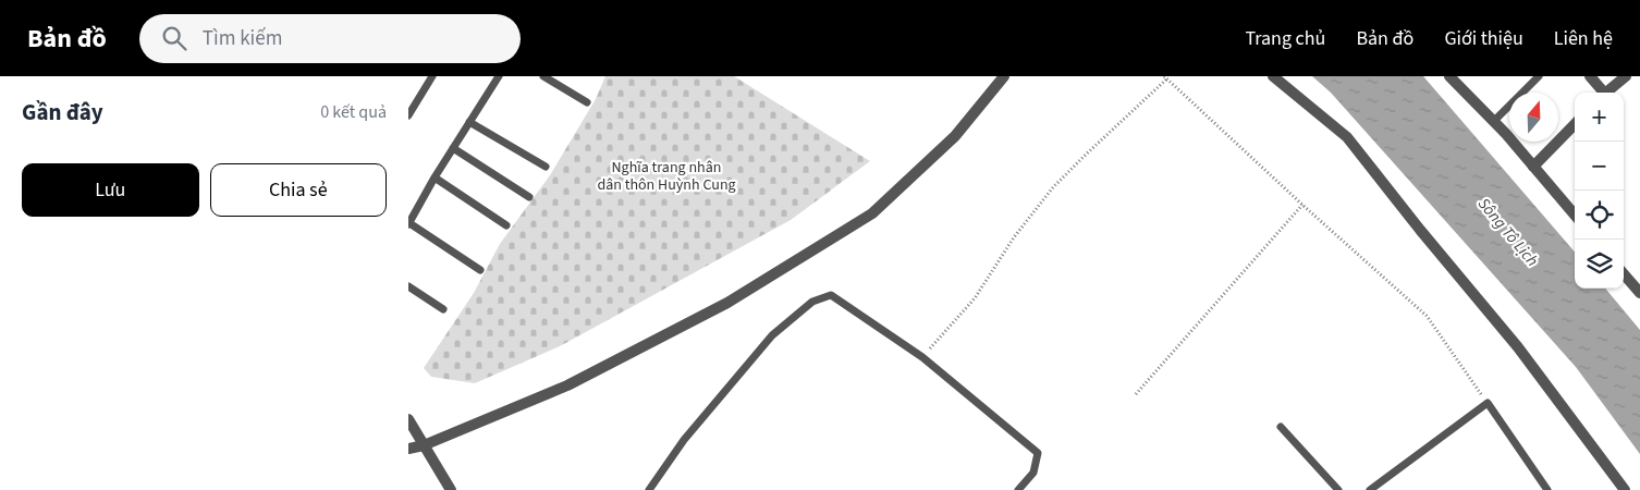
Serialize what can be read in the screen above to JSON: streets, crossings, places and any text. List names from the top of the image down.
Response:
{
  "water": ["Sông Tô Lịch"],
  "parks": ["Nghĩa trang nhân dân thôn Huỳnh Cung"],
  "north": "top",
  "page": {
    "header": "Bản đồ",
    "search": "Tìm kiếm",
    "nav": [
      "Trang chủ",
      "Bản đồ",
      "Giới thiệu",
      "Liên hệ"
    ],
    "heading": ["Gần đây", "0 kết quả"],
    "map_buttons": ["+", "−"],
    "buttons": ["Lưu", "Chia sẻ"]
  }
}
